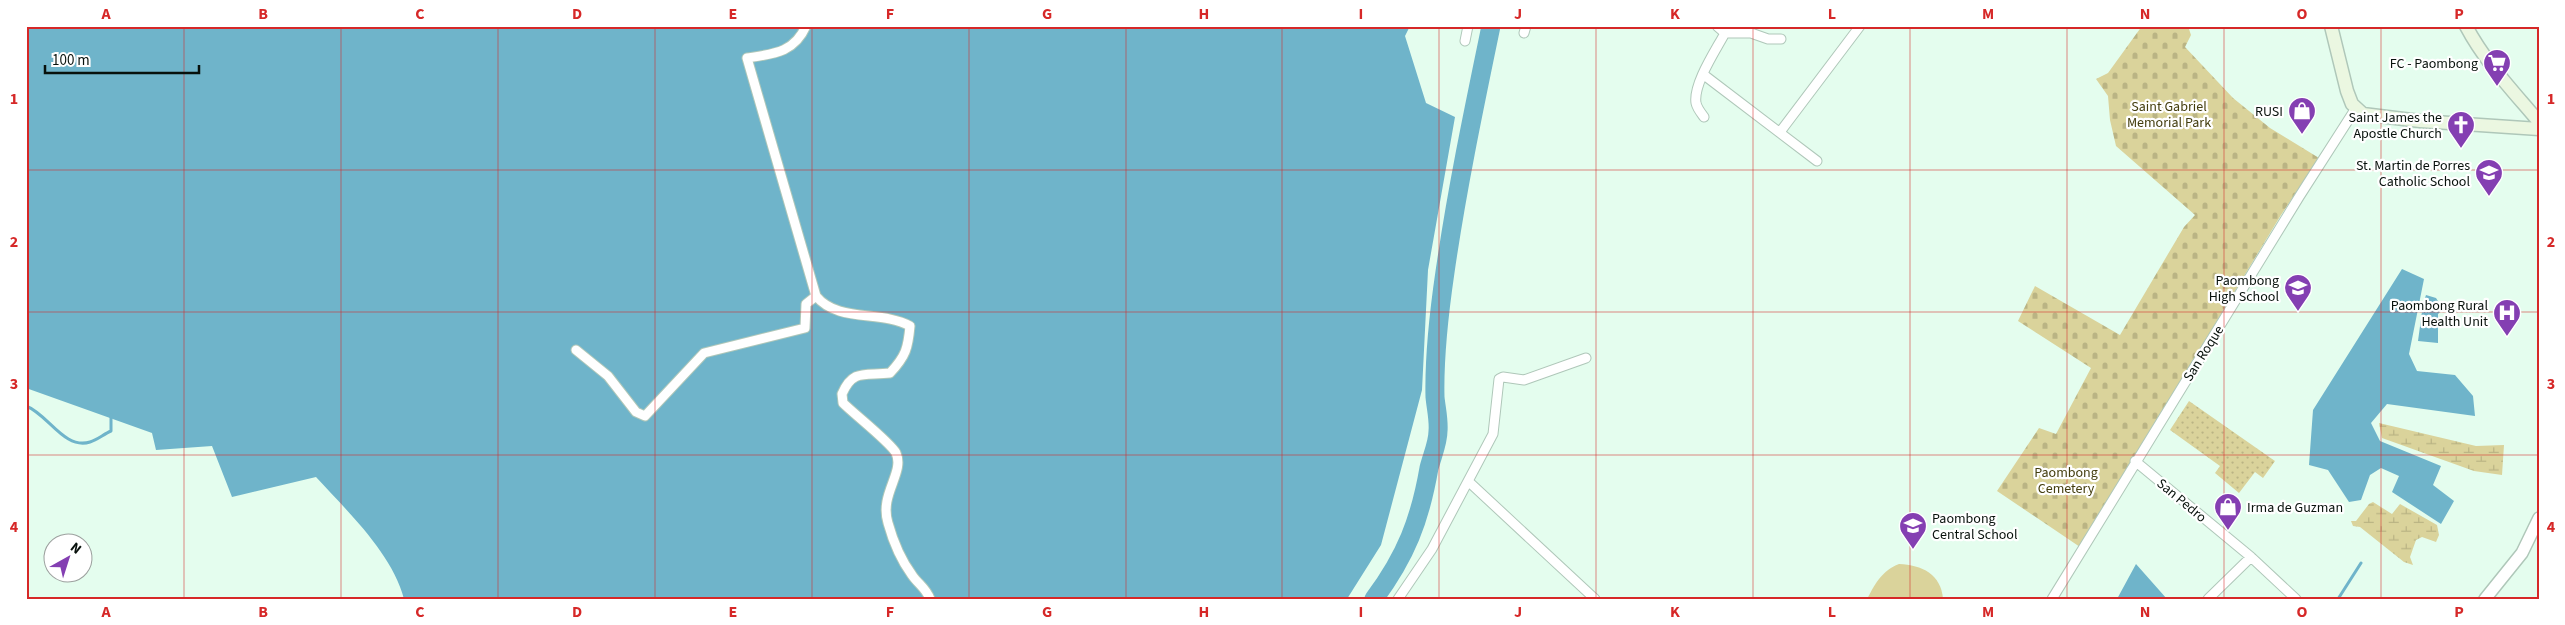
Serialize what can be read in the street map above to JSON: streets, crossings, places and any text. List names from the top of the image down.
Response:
{
  "streets": {
    "street": ["San Roque", "San Pedro"]
  },
  "crossings": [
    ["San Roque", "San Pedro"]
  ],
  "parks": ["Saint Gabriel Memorial Park", "Paombong Cemetery"],
  "places": {
    "supermarket": ["FC - Paombong"],
    "shop": ["RUSI", "Irma de Guzman"],
    "church": ["Saint James the Apostle Church"],
    "school or university": ["St. Martin de Porres Catholic School", "Paombong High School", "Paombong Central School"],
    "hospital": ["Paombong Rural Health Unit"]
  },
  "scale_bar": "100 m",
  "north": "top right",
  "grid": {
    "columns": [
      "A",
      "B",
      "C",
      "D",
      "E",
      "F",
      "G",
      "H",
      "I",
      "J",
      "K",
      "L",
      "M",
      "N",
      "O",
      "P"
    ],
    "rows": [
      "1",
      "2",
      "3",
      "4"
    ]
  }
}
